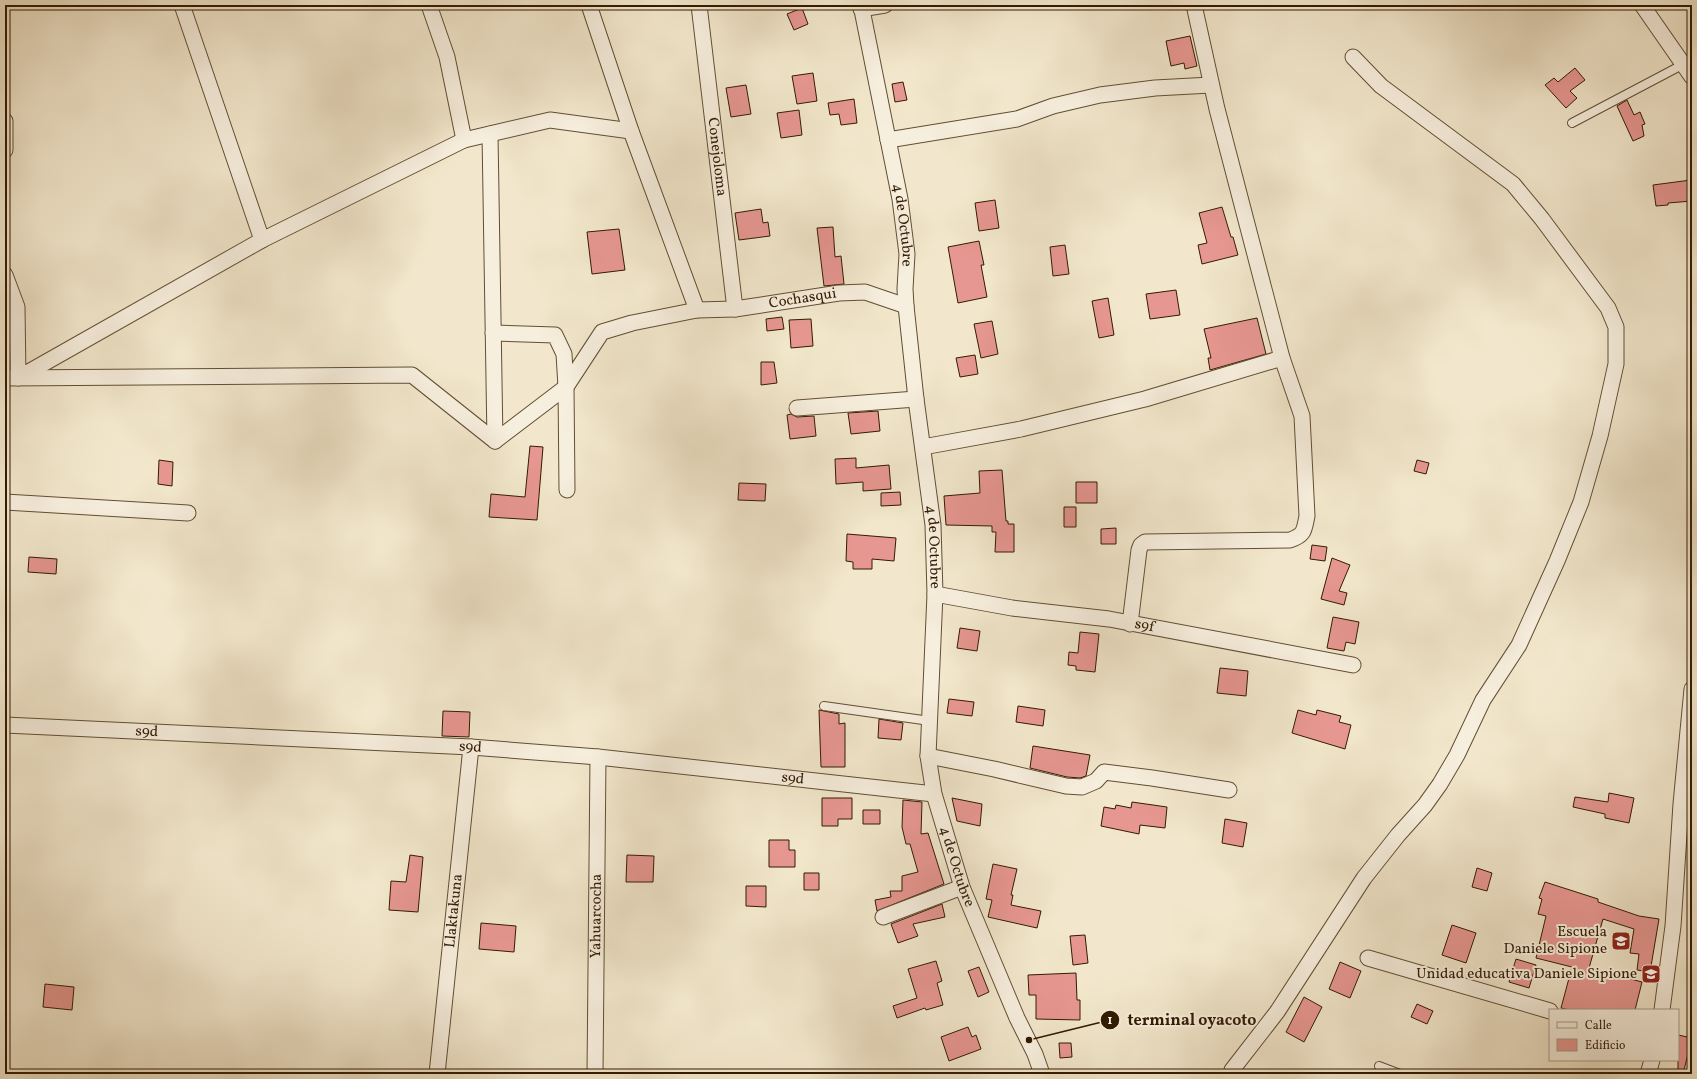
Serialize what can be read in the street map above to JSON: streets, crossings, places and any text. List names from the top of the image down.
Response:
{
  "streets": {
    "street": [
      "Conejoloma",
      "4 de Octubre",
      "Cochasqui",
      "s9f",
      "s9d",
      "Llaktakuna",
      "Yahuarcocha"
    ]
  },
  "crossings": [
    ["Conejoloma", "Cochasqui"],
    ["4 de Octubre", "Cochasqui"],
    ["4 de Octubre", "s9f"],
    ["4 de Octubre", "s9d"],
    ["s9d", "Llaktakuna"],
    ["s9d", "Yahuarcocha"]
  ],
  "places": {
    "school or university": ["Escuela Daniele Sipione", "Unidad educativa Daniele Sipione"],
    "other": ["terminal oyacoto"]
  },
  "legend": ["Calle", "Edificio"]
}
